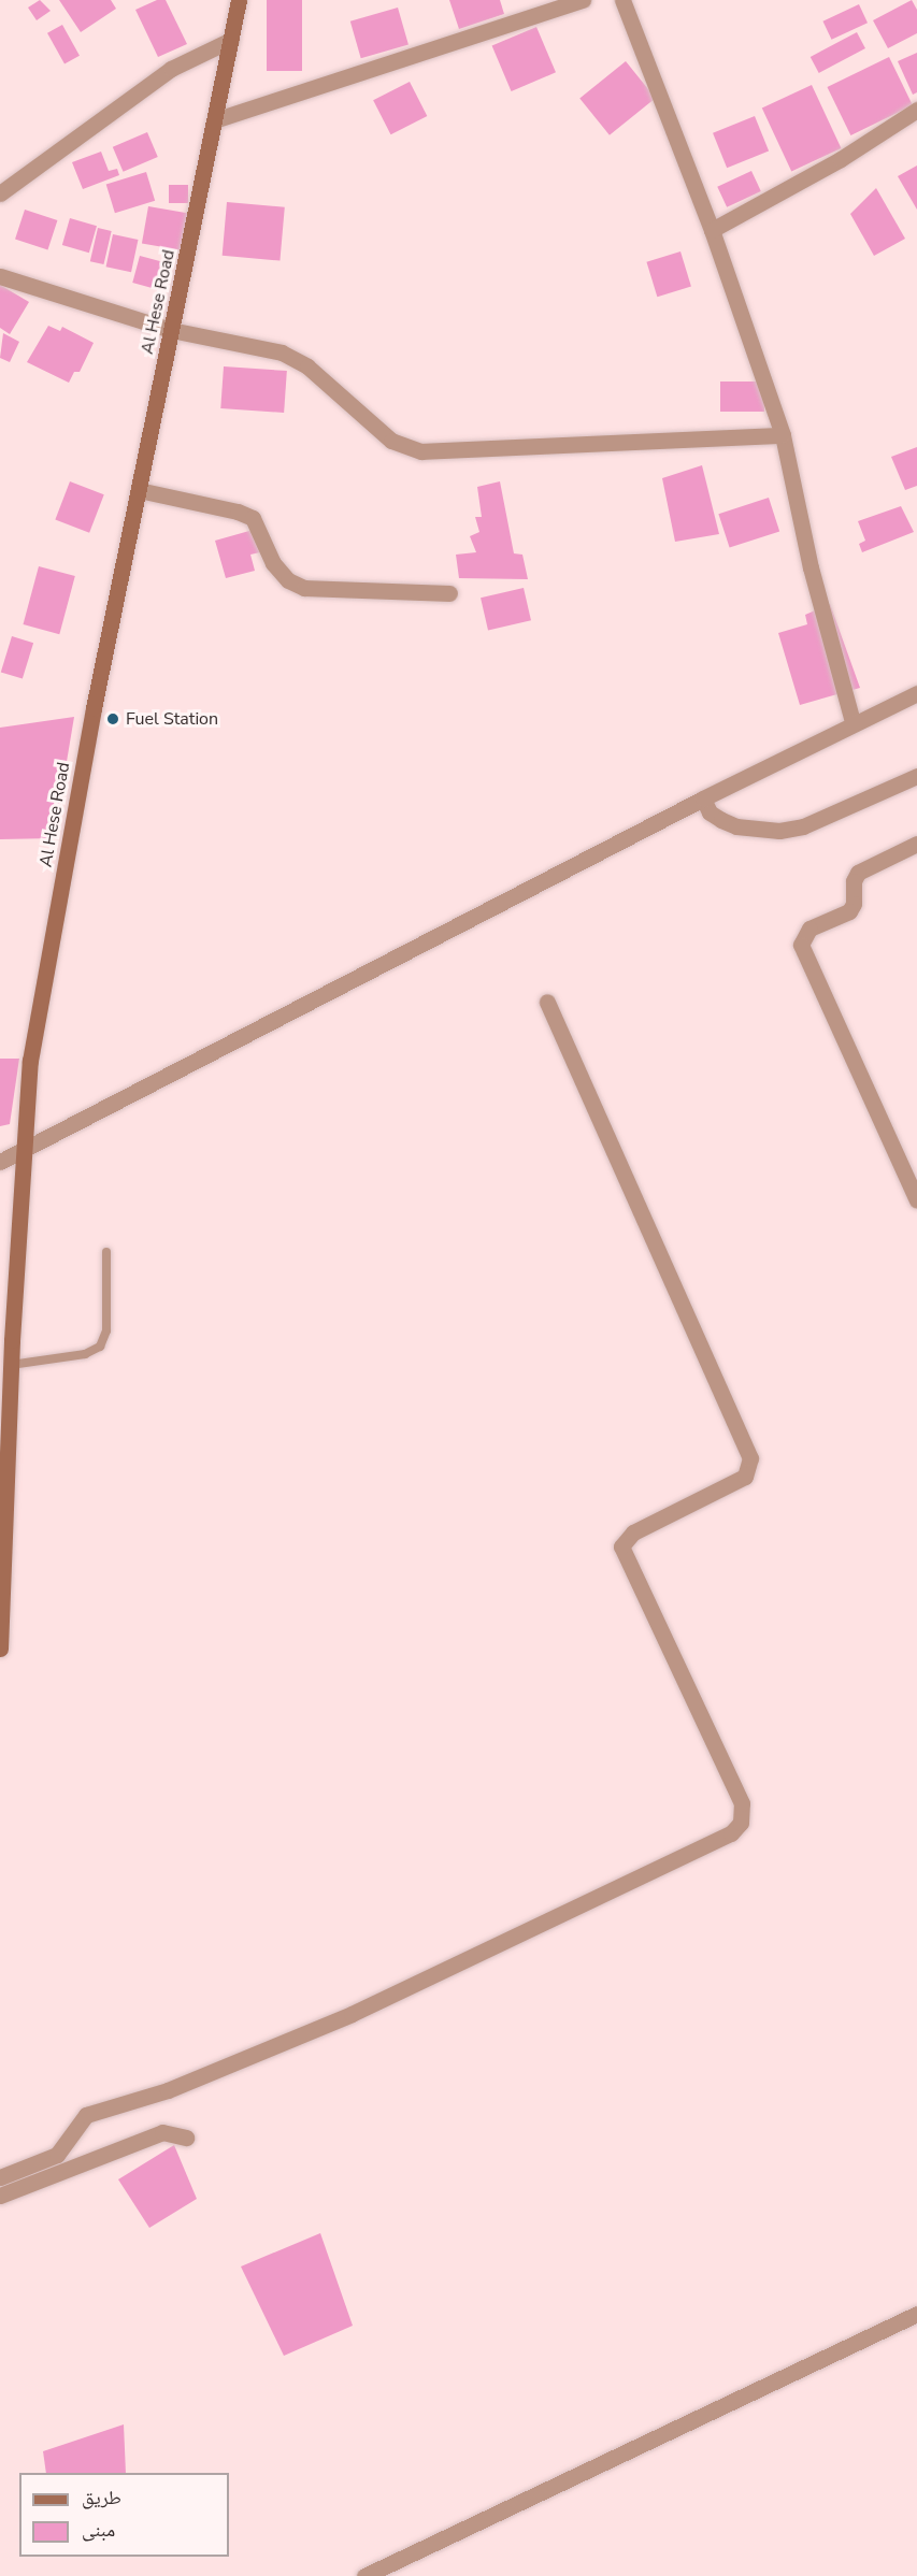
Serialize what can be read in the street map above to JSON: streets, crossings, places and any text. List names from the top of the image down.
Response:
{
  "streets": {
    "street": ["Al Hese Road"]
  },
  "places": ["Fuel Station"],
  "legend": ["طريق", "مبنى"]
}
